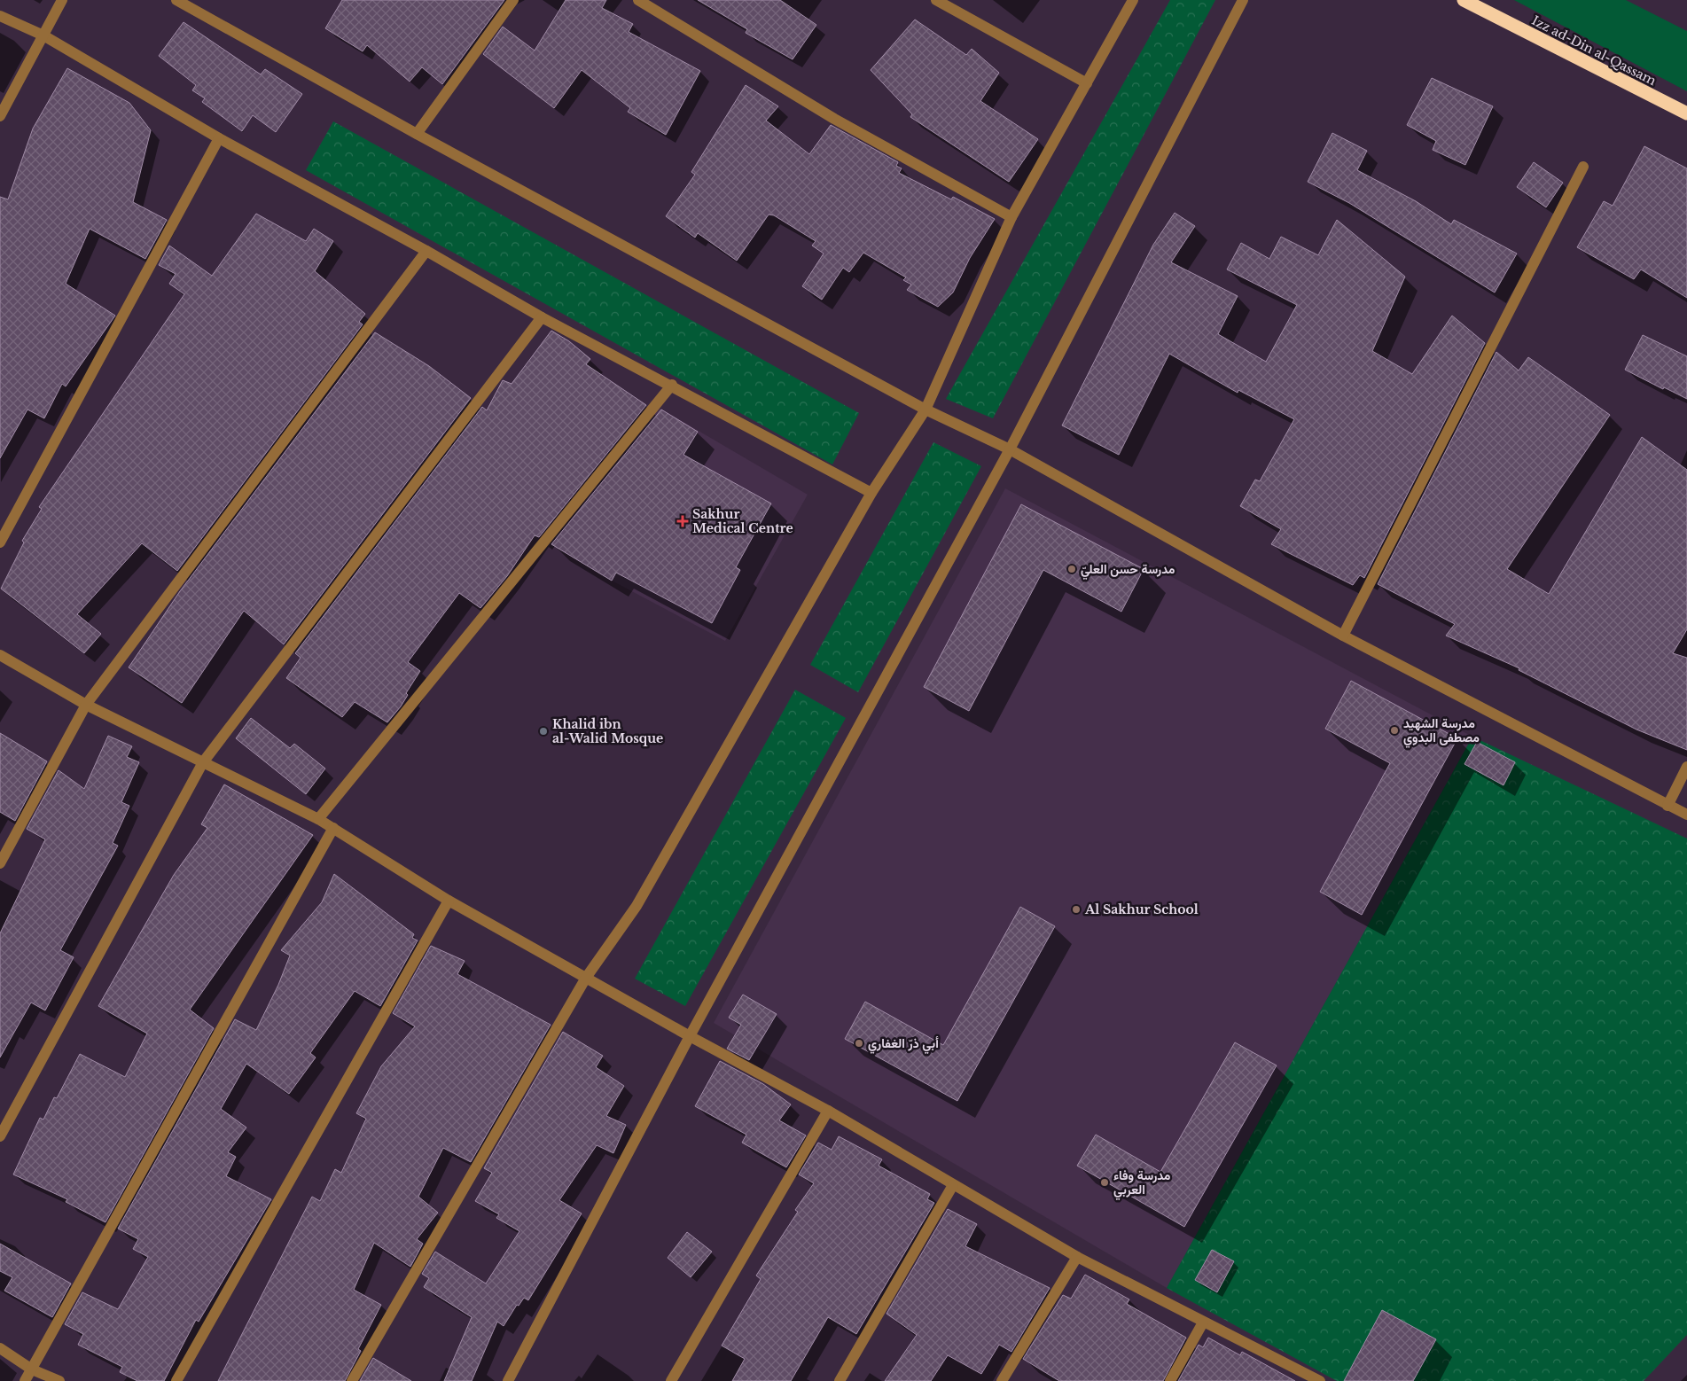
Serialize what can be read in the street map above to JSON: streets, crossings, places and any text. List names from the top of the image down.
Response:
{
  "streets": {
    "highway": ["Izz ad-Din al-Qassam"]
  },
  "places": {
    "health": ["Sakhur Medical Centre"],
    "other": [
      "مدرسة حسن العليّ",
      "مدرسة الشهيد مصطفى البدوي",
      "Khalid ibn al-Walid Mosque",
      "Al Sakhur School",
      "أبي ذرّ الغفاري",
      "مدرسة وفاء العربي"
    ]
  }
}
